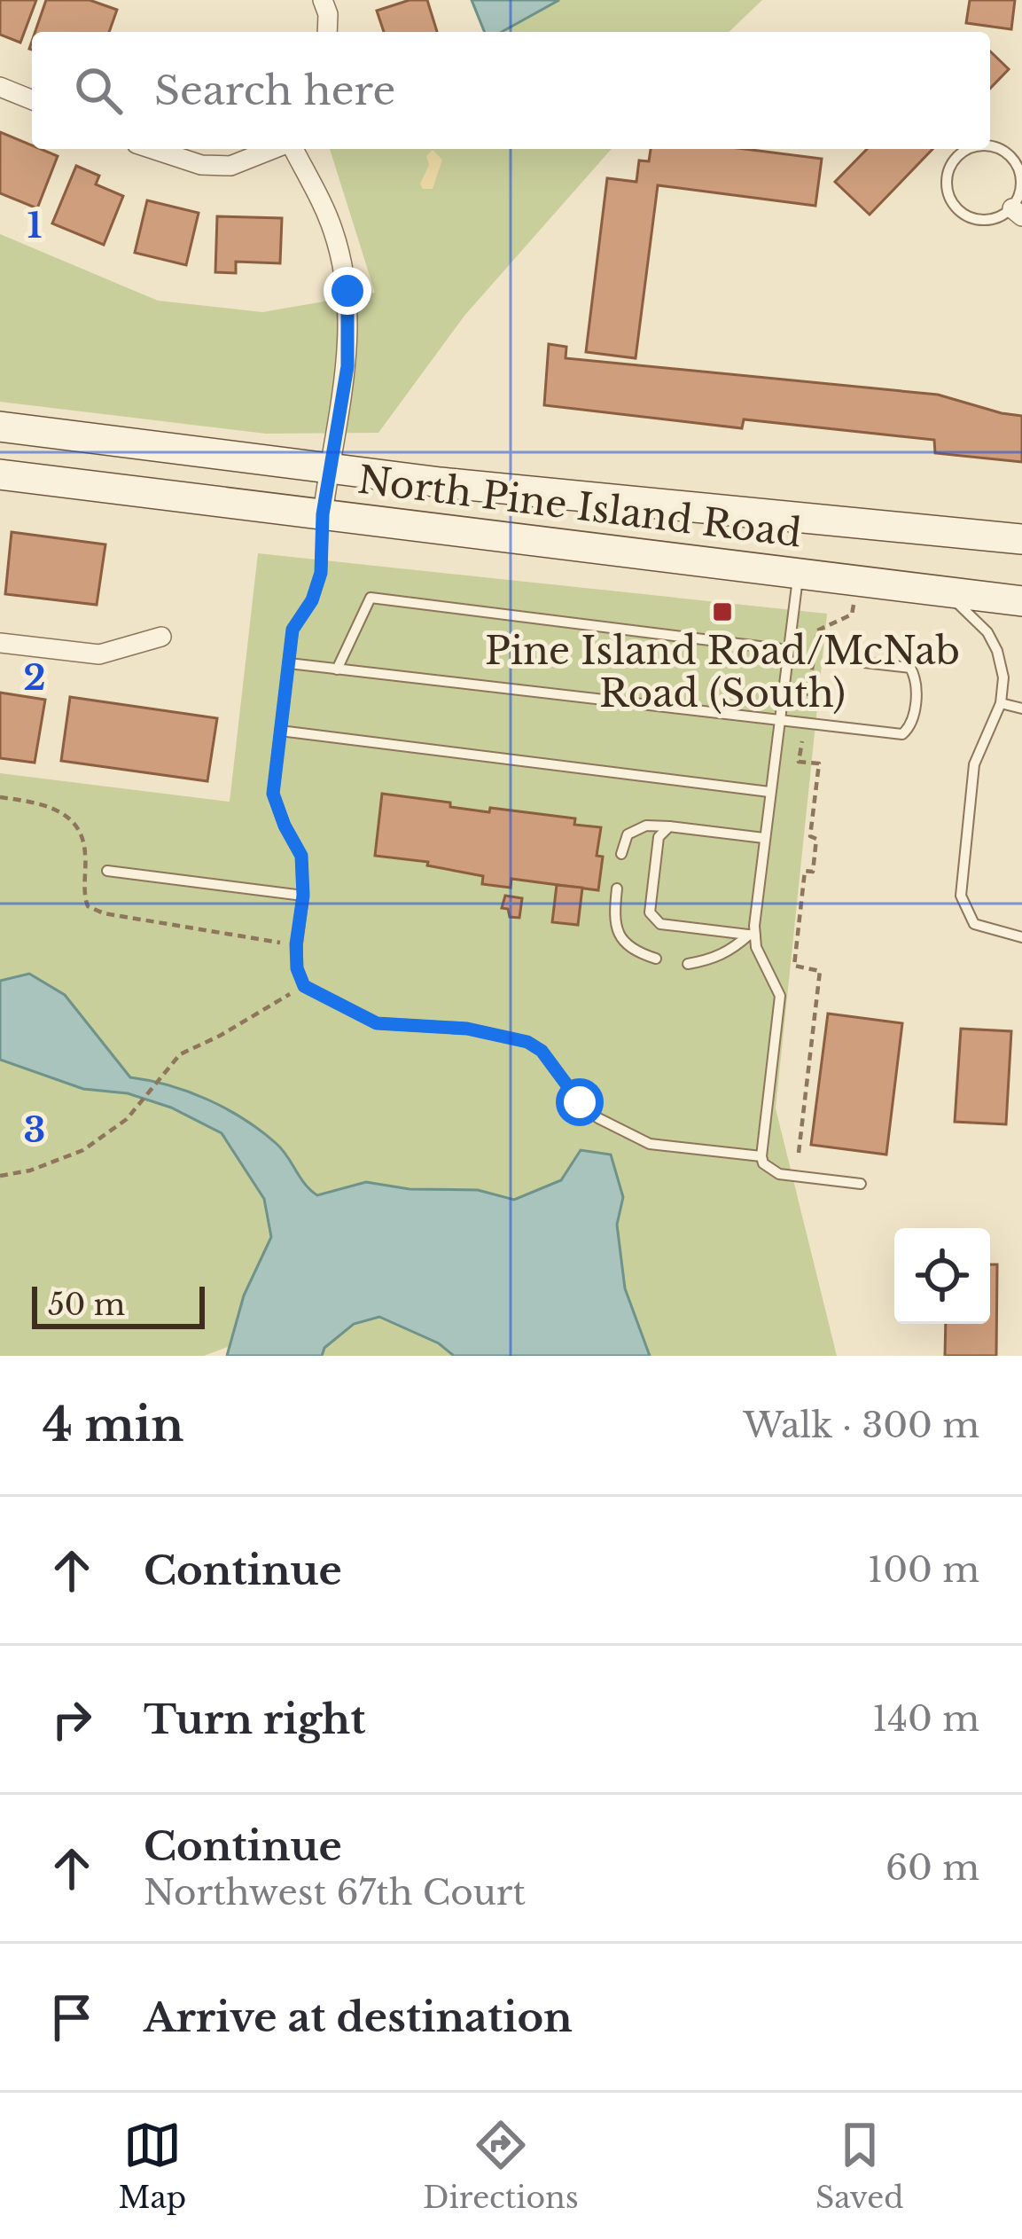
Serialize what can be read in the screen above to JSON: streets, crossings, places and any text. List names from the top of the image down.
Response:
{
  "streets": {
    "main road": ["North Pine Island Road"]
  },
  "places": {
    "transit": ["Pine Island Road/McNab Road (South)"]
  },
  "scale_bar": "50 m",
  "page": {
    "search": "Search here",
    "scale": "50 m",
    "heading": ["4 min", "Walk · 300 m"],
    "list": [
      ["Continue", "100 m"],
      ["Turn right", "140 m"],
      ["Continue", "Northwest 67th Court", "60 m"],
      "Arrive at destination"
    ],
    "nav": ["Map", "Directions", "Saved"]
  },
  "grid": {
    "rows": ["1", "2", "3"]
  }
}
